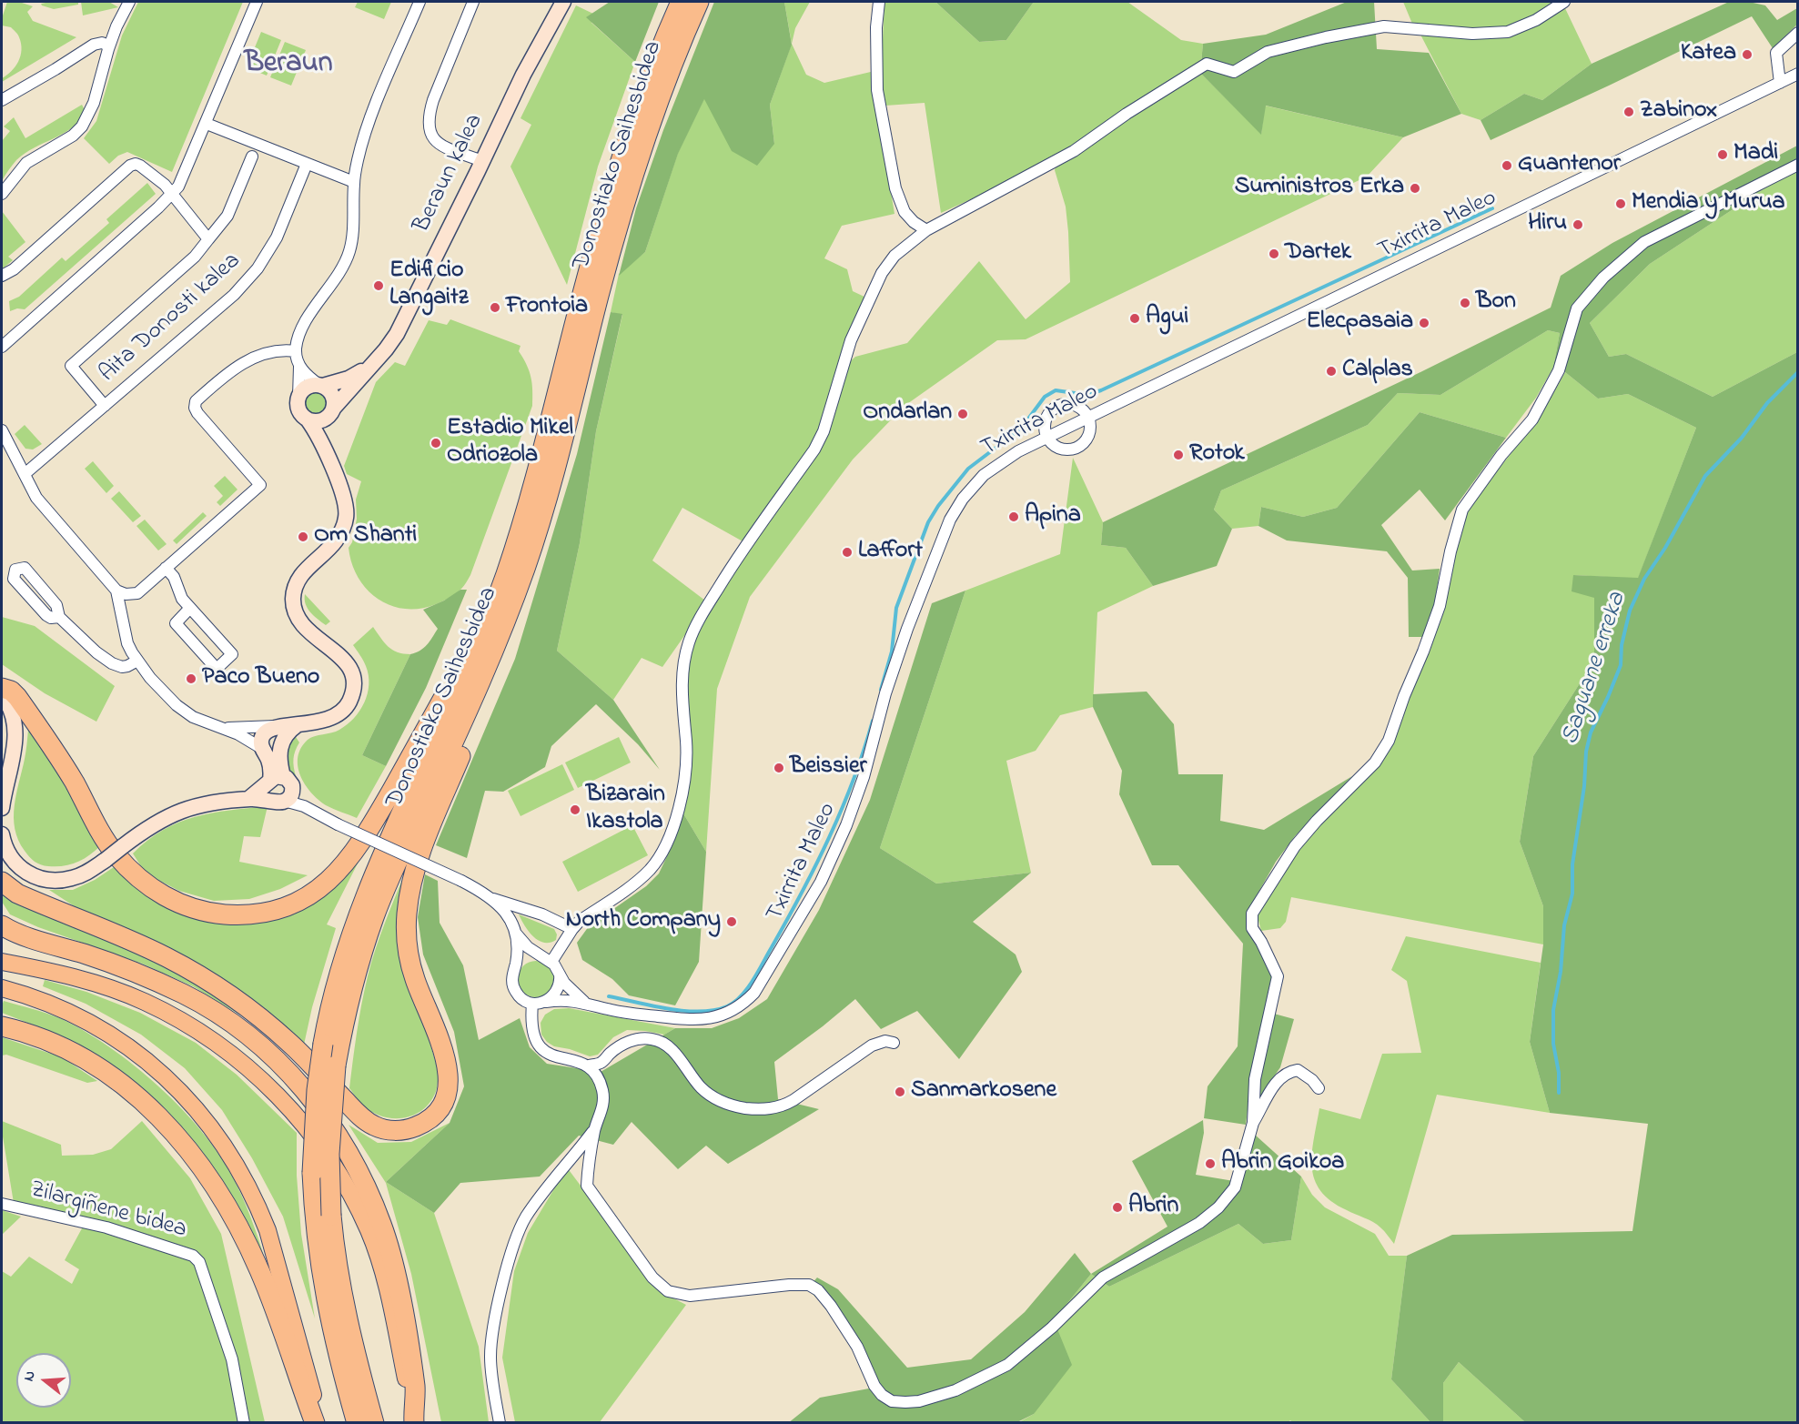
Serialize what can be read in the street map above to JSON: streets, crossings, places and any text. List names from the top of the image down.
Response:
{
  "streets": {
    "highway": ["Donostiako Saihesbidea"],
    "street": [
      "Beraun kalea",
      "Txirrita Maleo",
      "Aita Donosti kalea",
      "Zilargiñene bidea"
    ]
  },
  "districts": ["Beraun"],
  "water": ["Saguane erreka"],
  "places": [
    "Katea",
    "Zabinox",
    "Madi",
    "Guantenor",
    "Suministros Erka",
    "Mendia y Murua",
    "Hiru",
    "Dartek",
    "Edificio Langaitz",
    "Bon",
    "Frontoia",
    "Agui",
    "Elecpasaia",
    "Calplas",
    "Ondarlan",
    "Estadio Mikel Odriozola",
    "Rotok",
    "Apina",
    "Om Shanti",
    "Laffort",
    "Paco Bueno",
    "Beissier",
    "Bizarain Ikastola",
    "North Company",
    "Sanmarkosene",
    "Abrin Goikoa",
    "Abrin"
  ],
  "north": "left"
}
